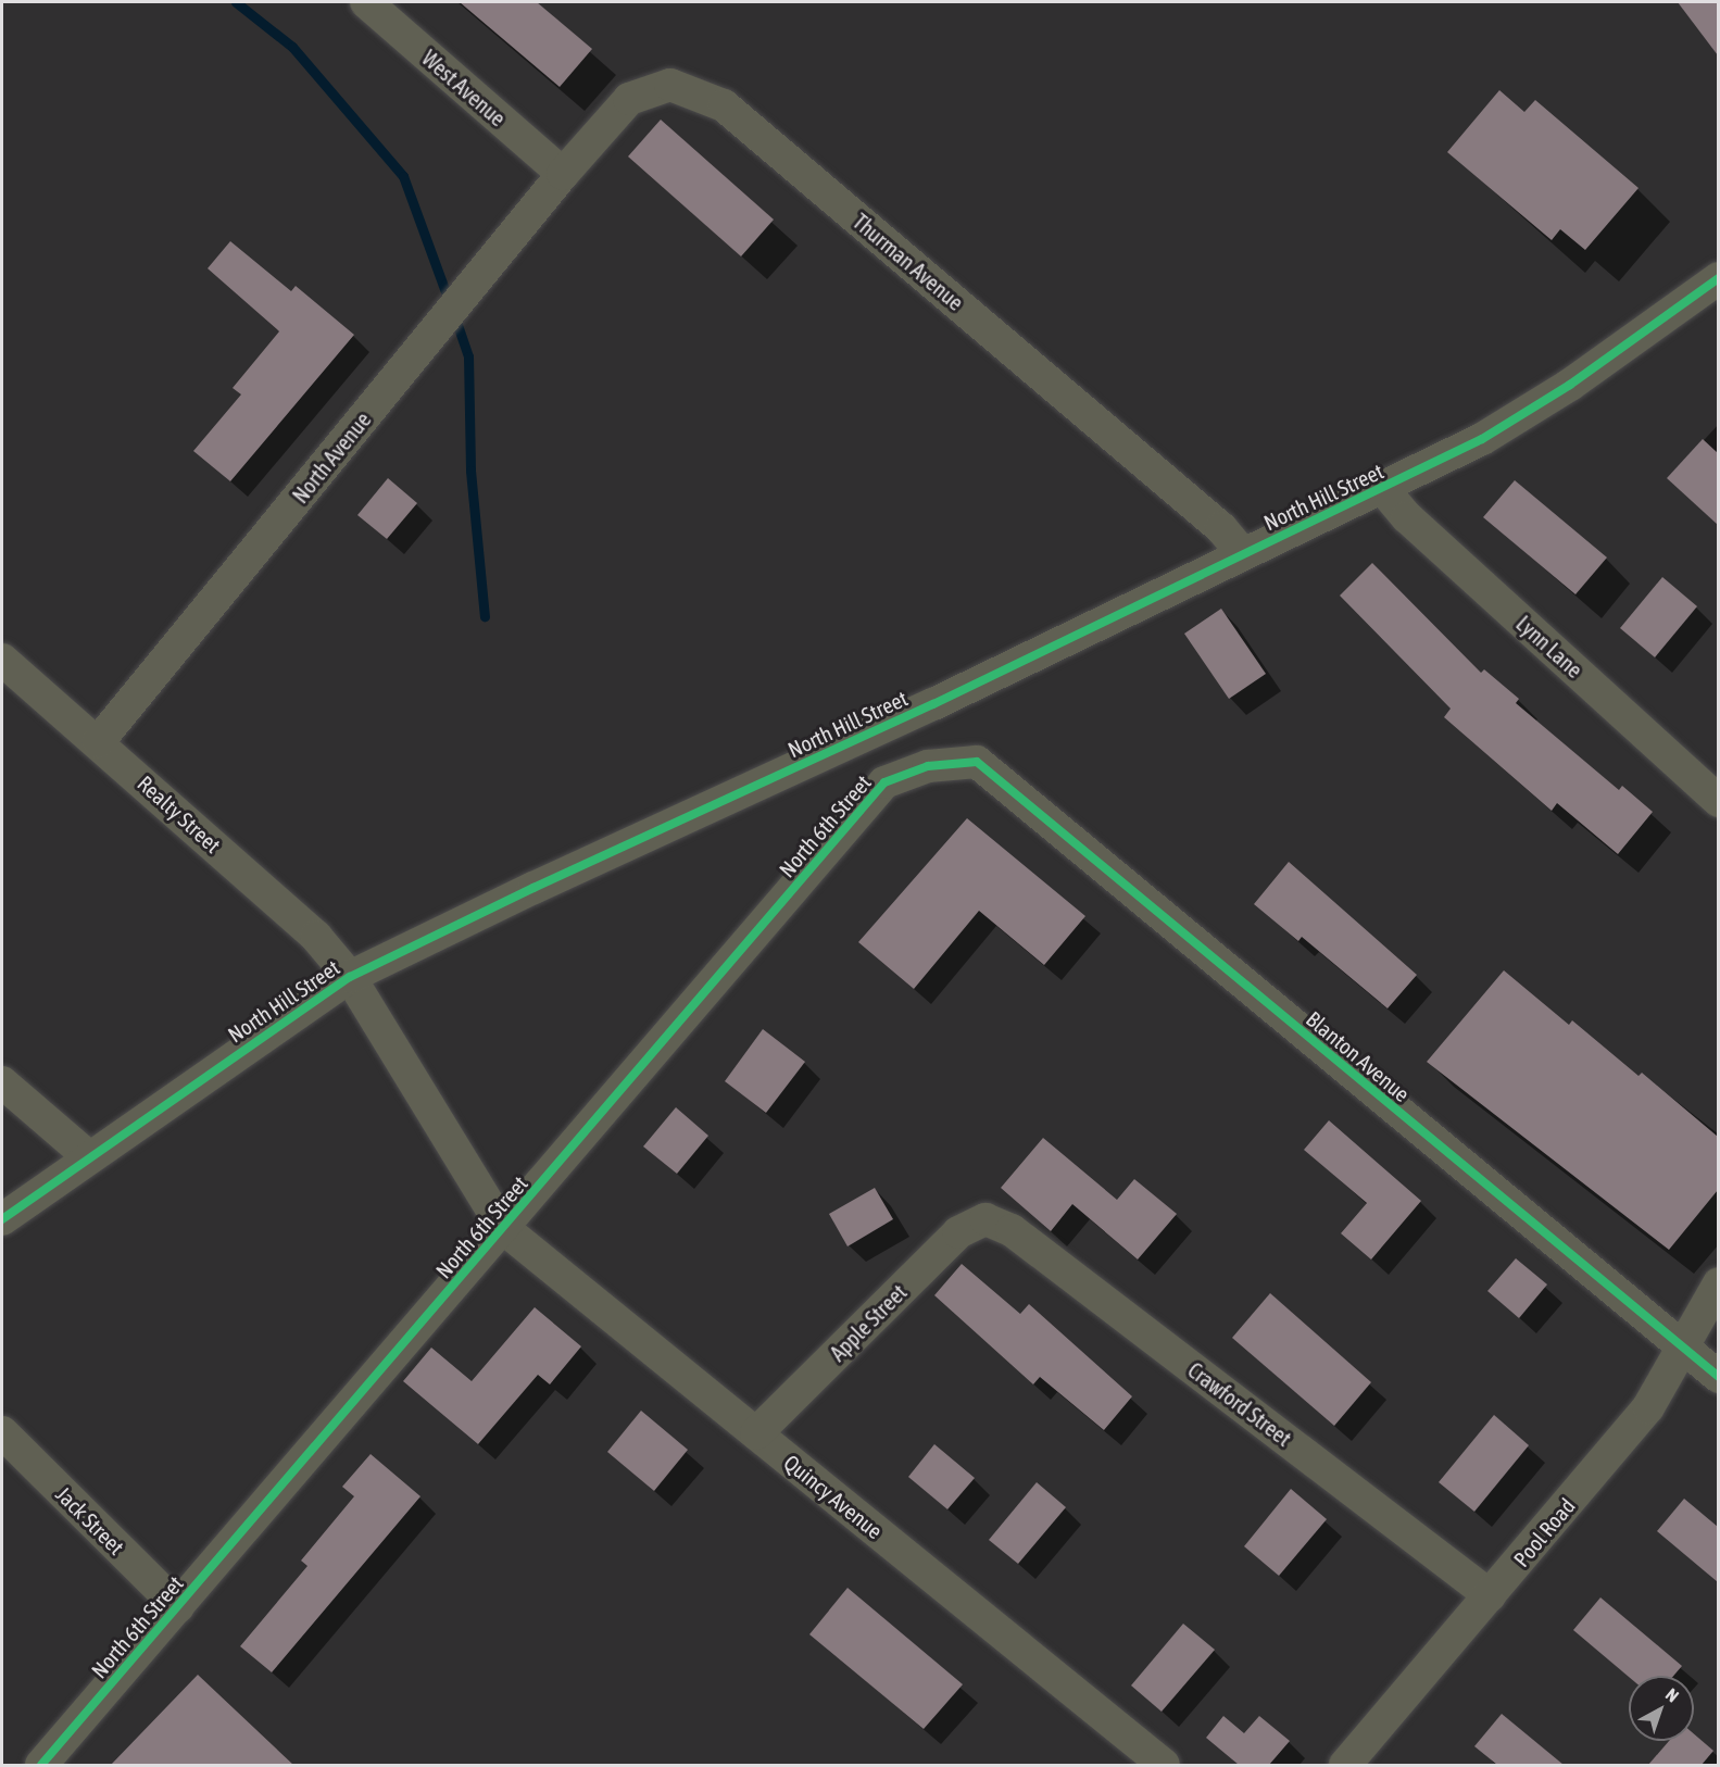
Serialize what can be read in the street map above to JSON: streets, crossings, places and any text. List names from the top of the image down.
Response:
{
  "streets": {
    "street": [
      "West Avenue",
      "Thurman Avenue",
      "North Avenue",
      "North Hill Street",
      "Lynn Lane",
      "Realty Street",
      "North 6th Street",
      "Blanton Avenue",
      "Apple Street",
      "Crawford Street",
      "Quincy Avenue",
      "Jack Street",
      "Pool Road"
    ]
  },
  "crossings": [
    ["West Avenue", "Thurman Avenue"],
    ["West Avenue", "North Avenue"],
    ["Thurman Avenue", "North Avenue"],
    ["Thurman Avenue", "North Hill Street"],
    ["North Avenue", "Realty Street"],
    ["North Hill Street", "Lynn Lane"],
    ["North Hill Street", "Realty Street"],
    ["Realty Street", "North 6th Street"],
    ["Realty Street", "Quincy Avenue"],
    ["North 6th Street", "Blanton Avenue"],
    ["North 6th Street", "Quincy Avenue"],
    ["North 6th Street", "Jack Street"],
    ["Blanton Avenue", "Pool Road"],
    ["Apple Street", "Crawford Street"],
    ["Apple Street", "Quincy Avenue"],
    ["Crawford Street", "Pool Road"]
  ],
  "north": "top right"
}
